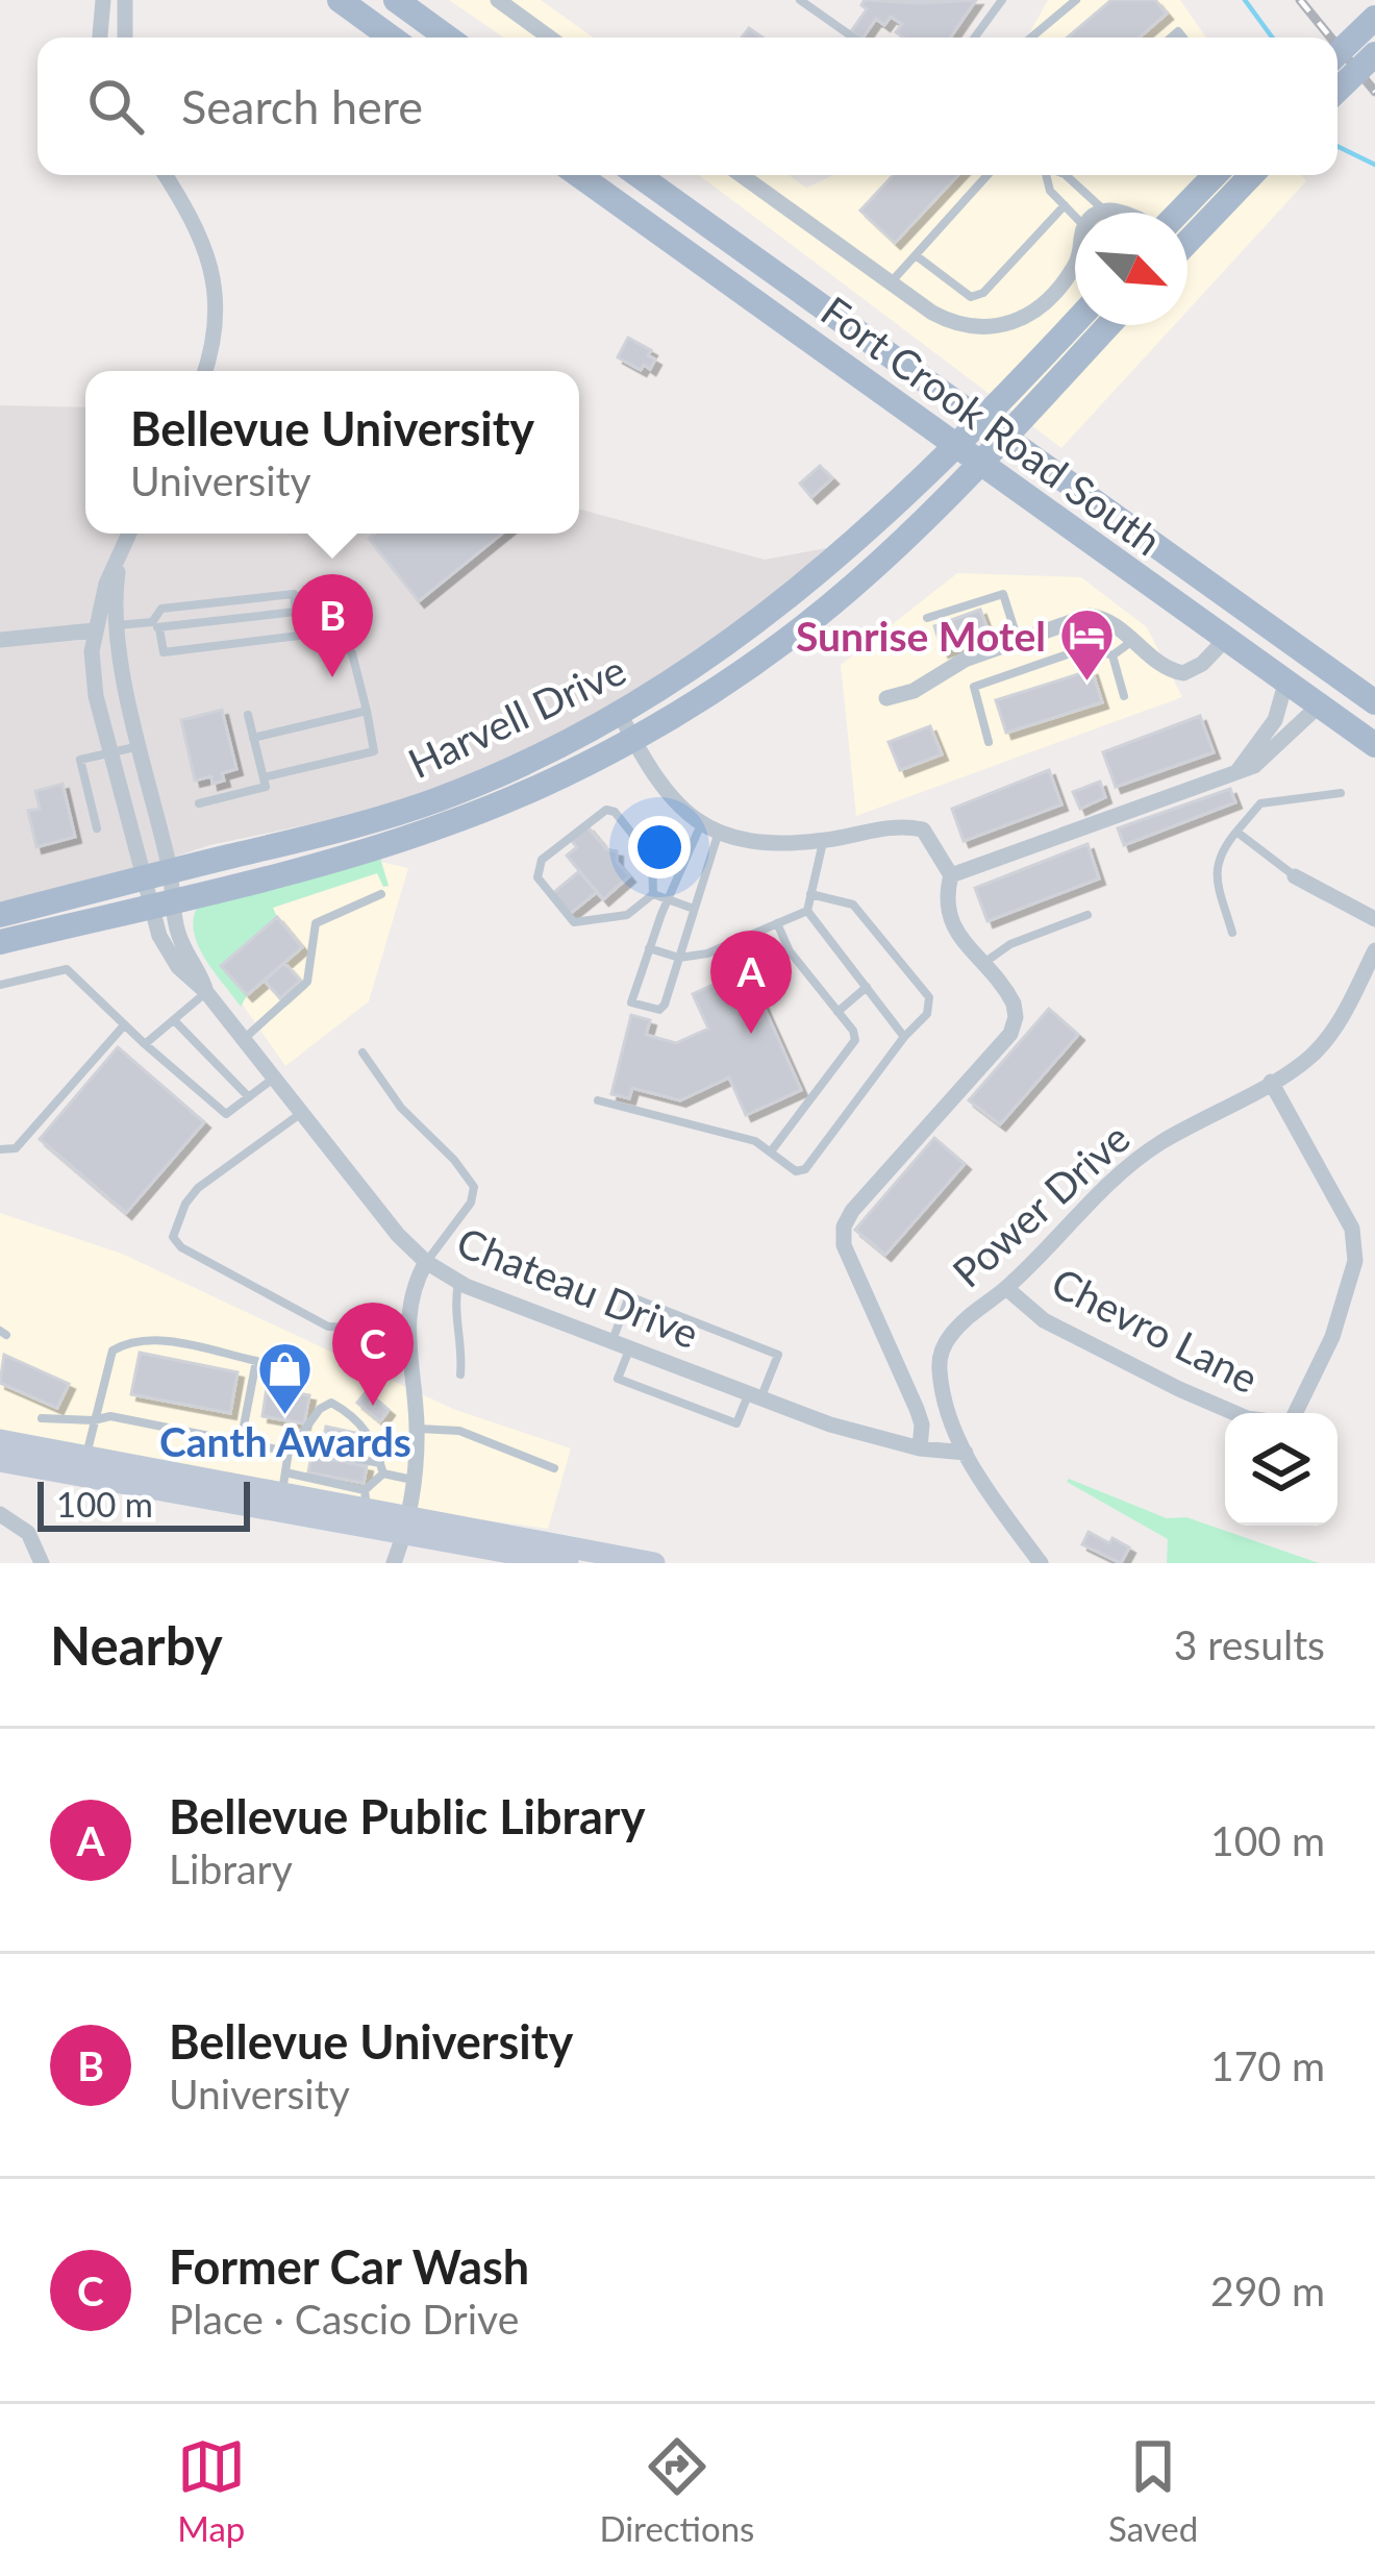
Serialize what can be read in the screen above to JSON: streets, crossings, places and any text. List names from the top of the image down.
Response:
{
  "streets": {
    "main road": ["Fort Crook Road South", "Harvell Drive"],
    "street": ["Power Drive", "Chateau Drive", "Chevro Lane"]
  },
  "crossings": [
    ["Fort Crook Road South", "Harvell Drive"],
    ["Harvell Drive", "Chateau Drive"],
    ["Power Drive", "Chateau Drive"],
    ["Power Drive", "Chevro Lane"]
  ],
  "places": {
    "hotel": ["Sunrise Motel"],
    "shop": ["Canth Awards"]
  },
  "scale_bar": "100 m",
  "north": "bottom right",
  "page": {
    "search": "Search here",
    "popup": ["Bellevue University", "University"],
    "pins": ["B", "A", "C"],
    "scale": "100 m",
    "heading": ["Nearby", "3 results"],
    "list": [
      {
        "mark": "A",
        "name": "Bellevue Public Library",
        "note": "Library",
        "value": "100 m"
      },
      {
        "mark": "B",
        "name": "Bellevue University",
        "note": "University",
        "value": "170 m"
      },
      {
        "mark": "C",
        "name": "Former Car Wash",
        "note": "Place · Cascio Drive",
        "value": "290 m"
      }
    ],
    "nav": ["Map", "Directions", "Saved"]
  }
}
